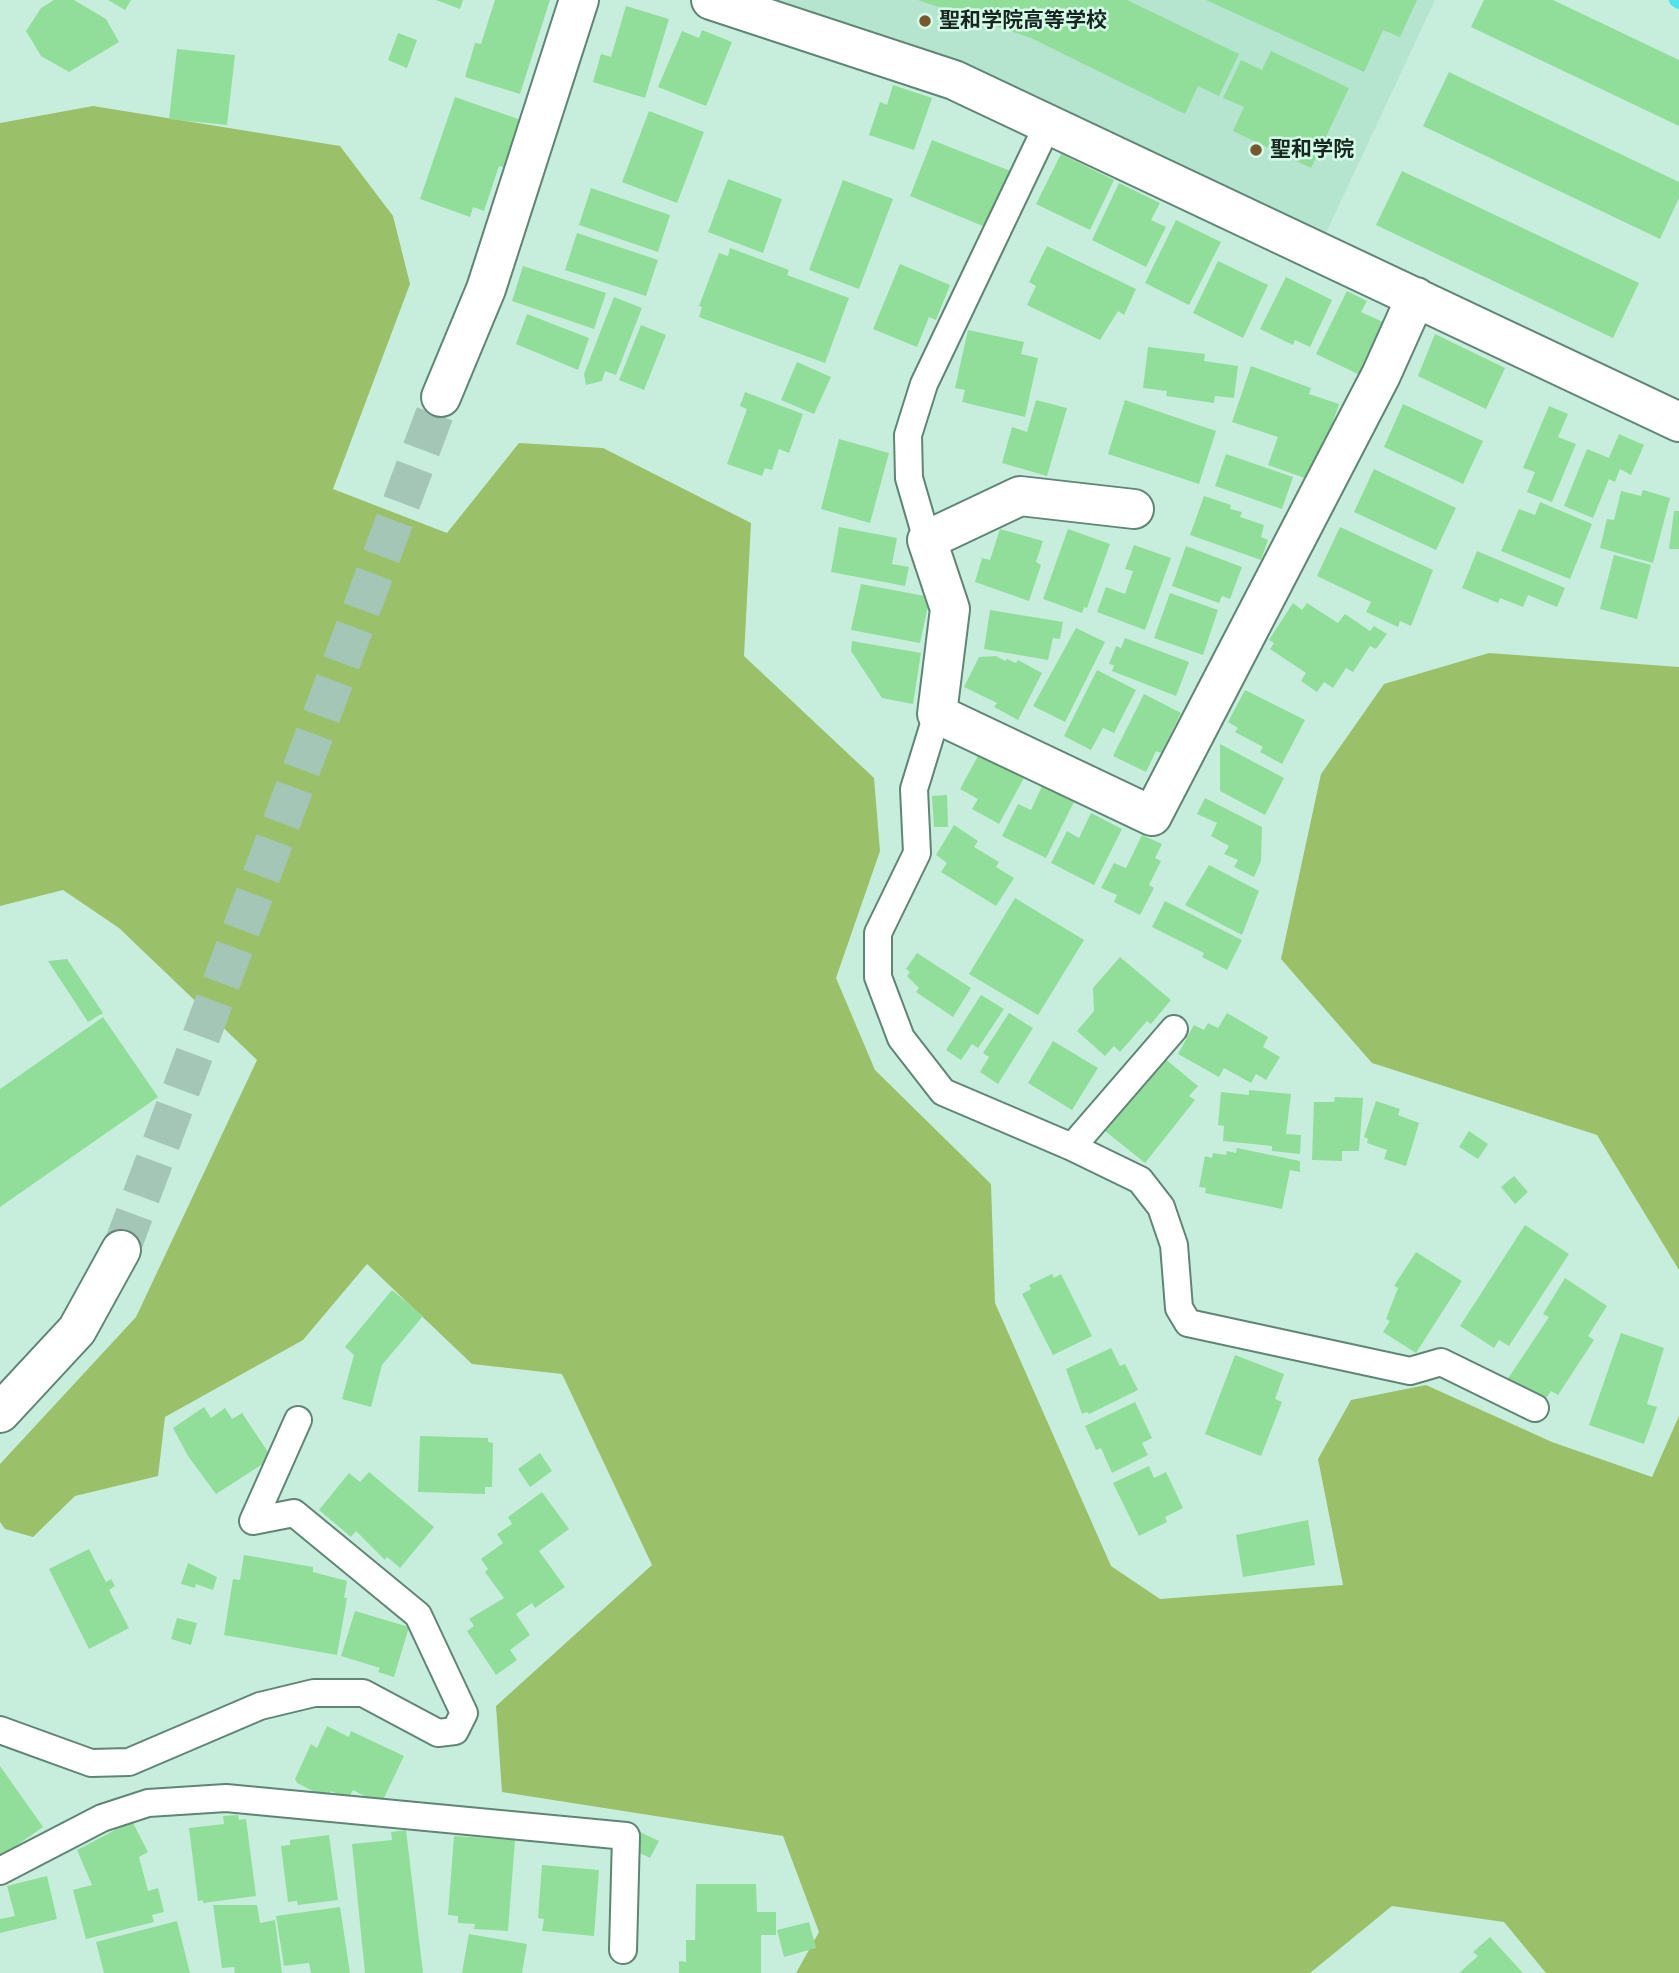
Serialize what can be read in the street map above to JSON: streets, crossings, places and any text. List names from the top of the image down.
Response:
{
  "places": ["聖和学院高等学校", "聖和学院"]
}
